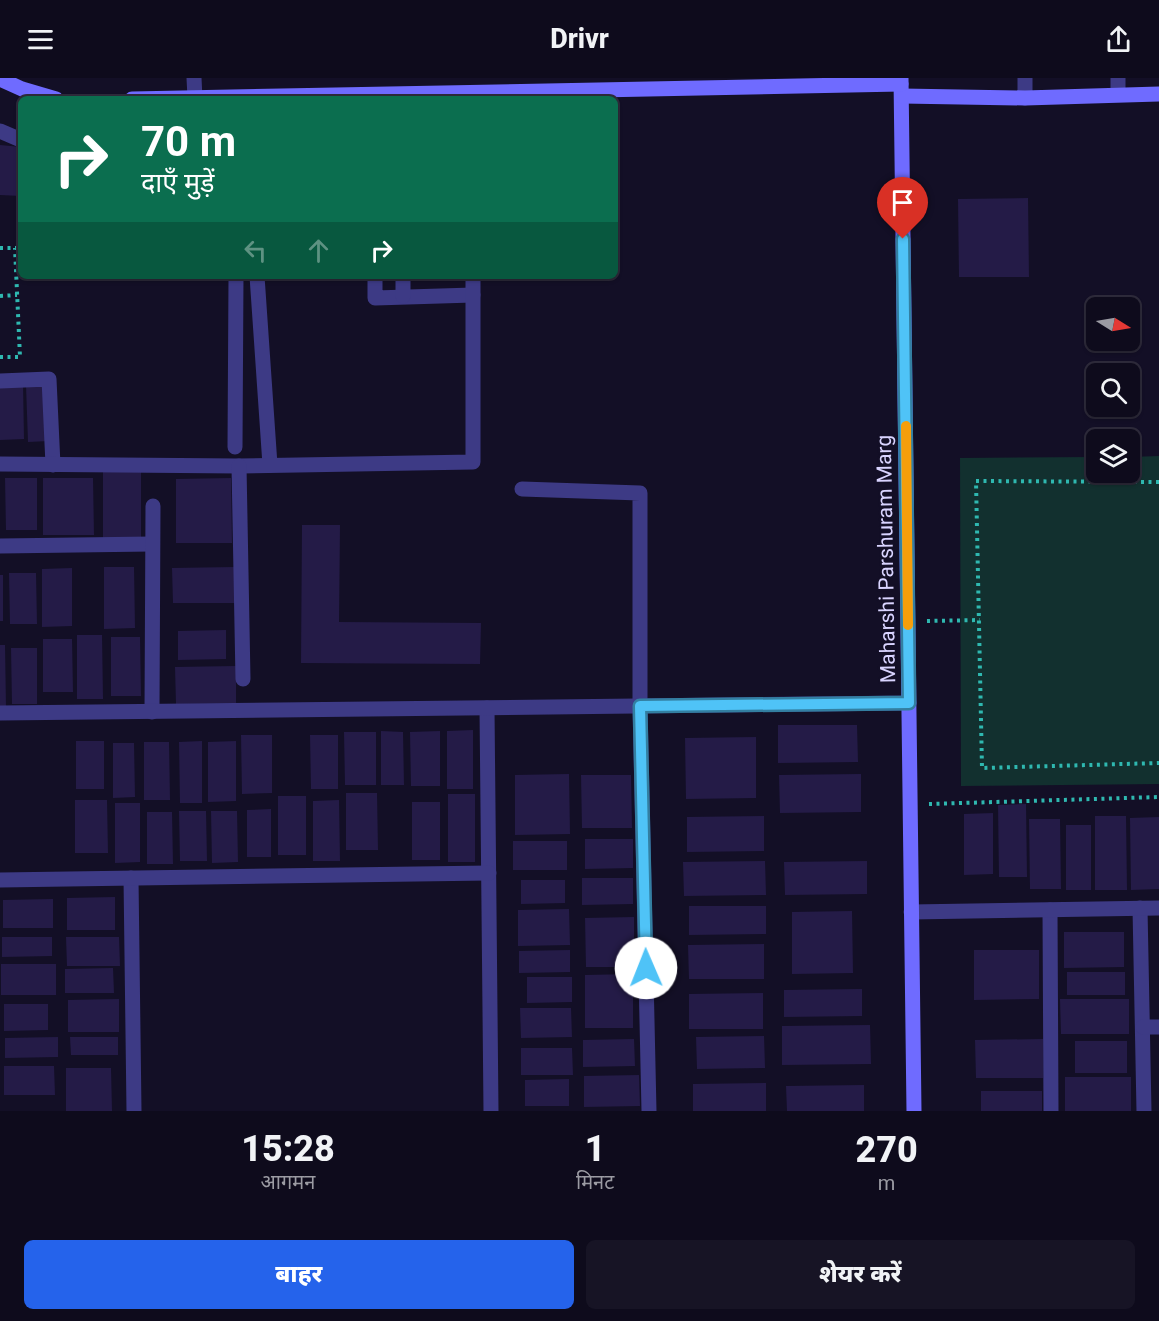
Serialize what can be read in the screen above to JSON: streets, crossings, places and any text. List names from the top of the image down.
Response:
{
  "streets": {
    "street": ["Maharshi Parshuram Marg"]
  },
  "north": "right",
  "page": {
    "header": "Drivr",
    "turn": ["70 m", "दाएँ मुड़ें"],
    "eta": [
      "15:28",
      "आगमन",
      "1",
      "मिनट",
      "270",
      "m"
    ],
    "buttons": ["बाहर", "शेयर करें"]
  }
}
